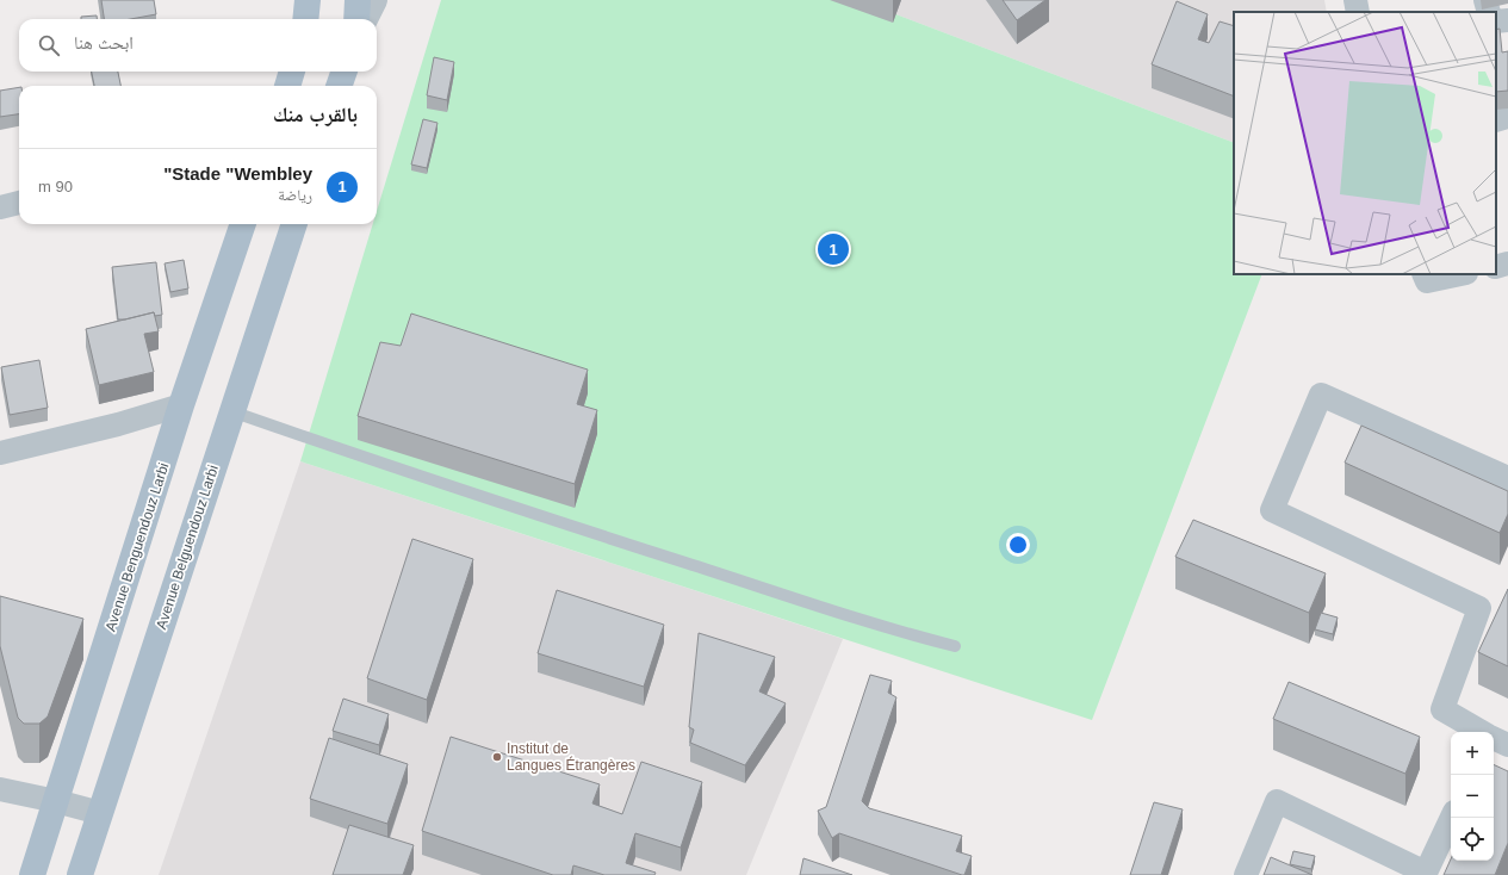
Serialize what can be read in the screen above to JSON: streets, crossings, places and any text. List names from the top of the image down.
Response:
{
  "streets": {
    "main road": ["Avenue Benguendouz Larbi", "Avenue Belguendouz Larbi"]
  },
  "places": ["Institut de Langues Étrangères"],
  "page": {
    "search": "ابحث هنا",
    "heading": "بالقرب منك",
    "list": [
      {
        "mark": "1",
        "name": "Stade \"Wembley\"",
        "note": "رياضة",
        "value": "90 m"
      }
    ],
    "pins": "1",
    "map_buttons": ["+", "−"]
  }
}
